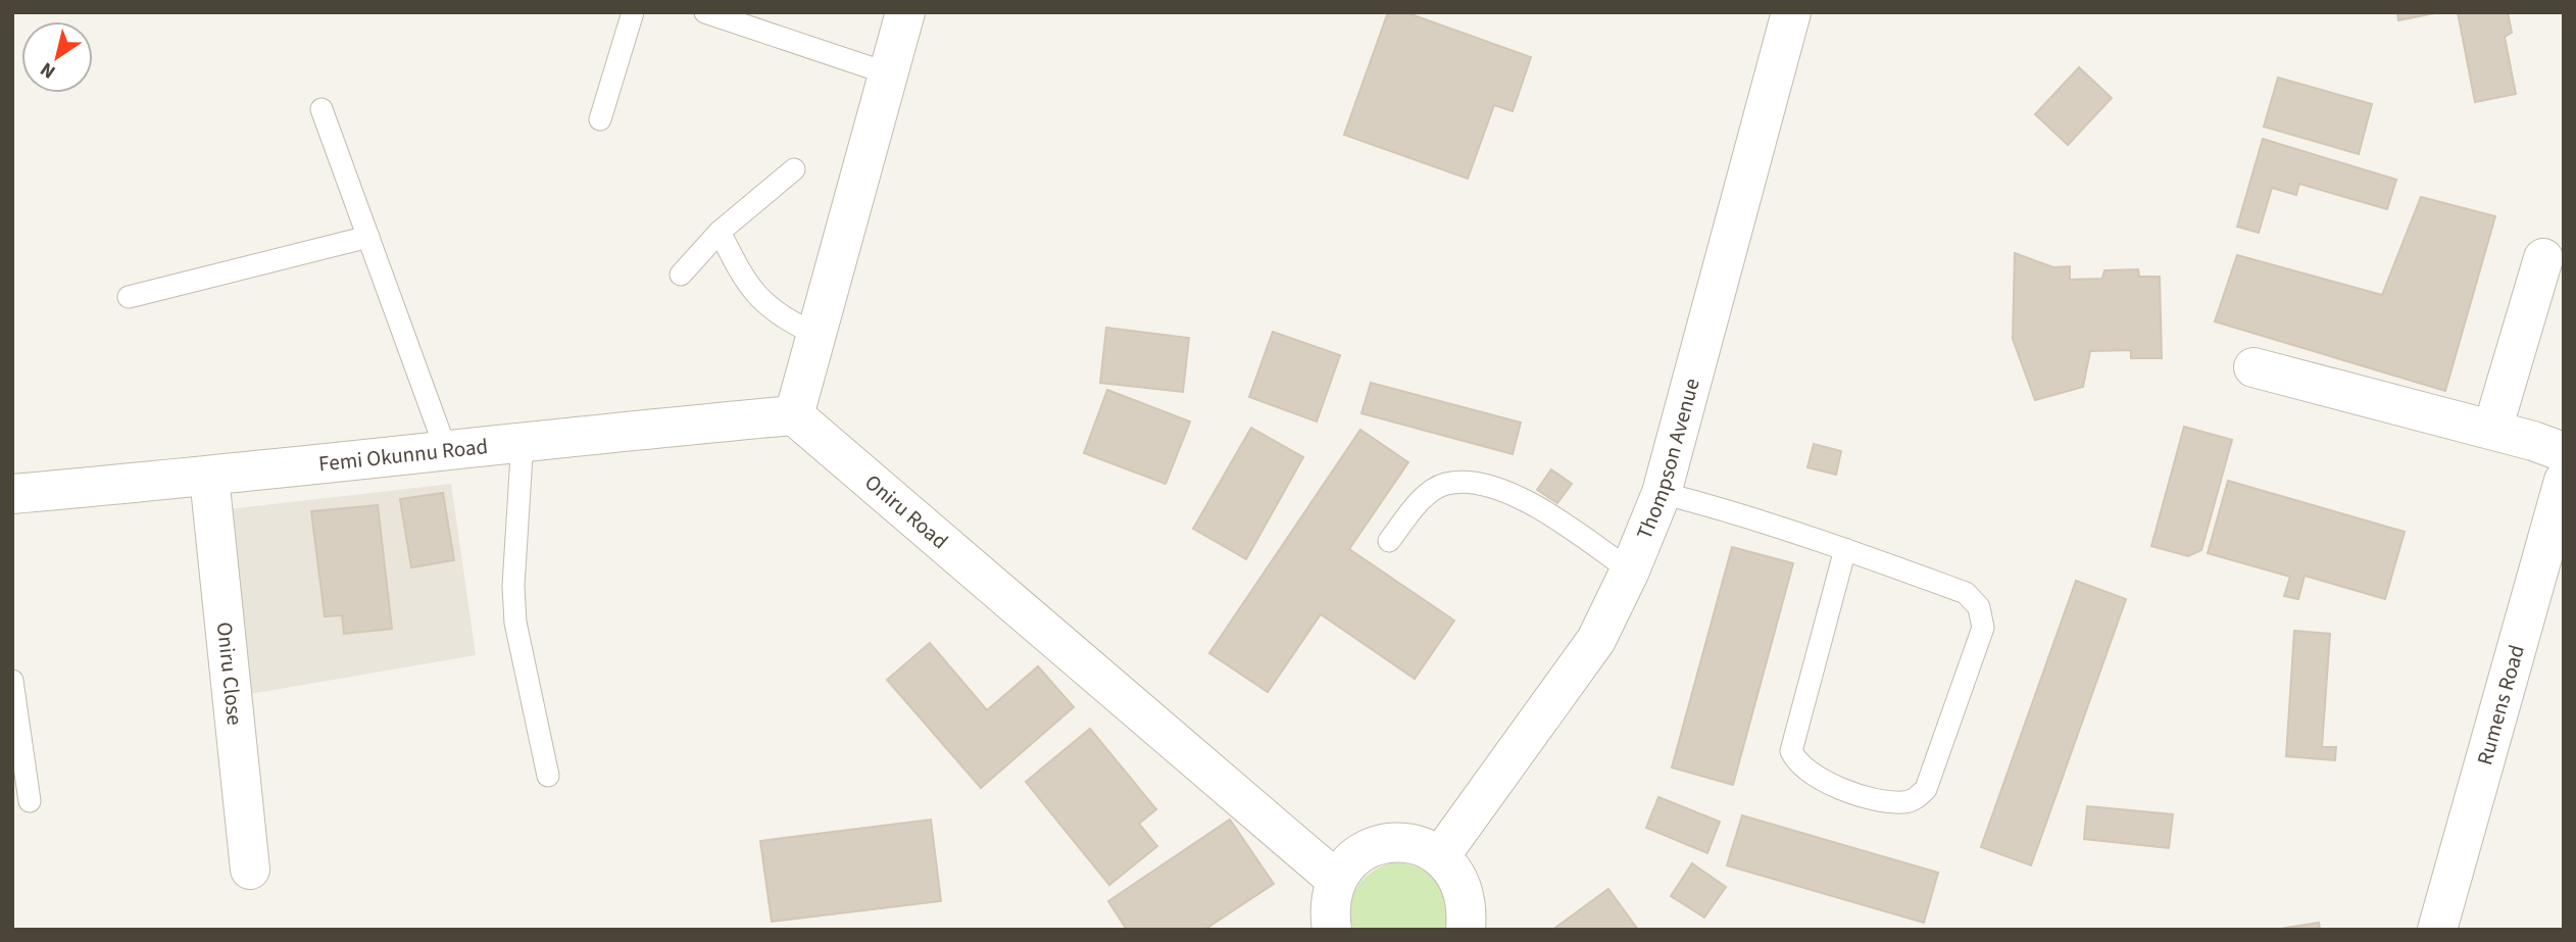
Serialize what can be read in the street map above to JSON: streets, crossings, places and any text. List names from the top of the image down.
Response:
{
  "streets": {
    "street": [
      "Femi Okunnu Road",
      "Thompson Avenue",
      "Oniru Road",
      "Oniru Close",
      "Rumens Road"
    ]
  },
  "crossings": [
    ["Femi Okunnu Road", "Oniru Road"],
    ["Femi Okunnu Road", "Oniru Close"]
  ],
  "north": "bottom left"
}
